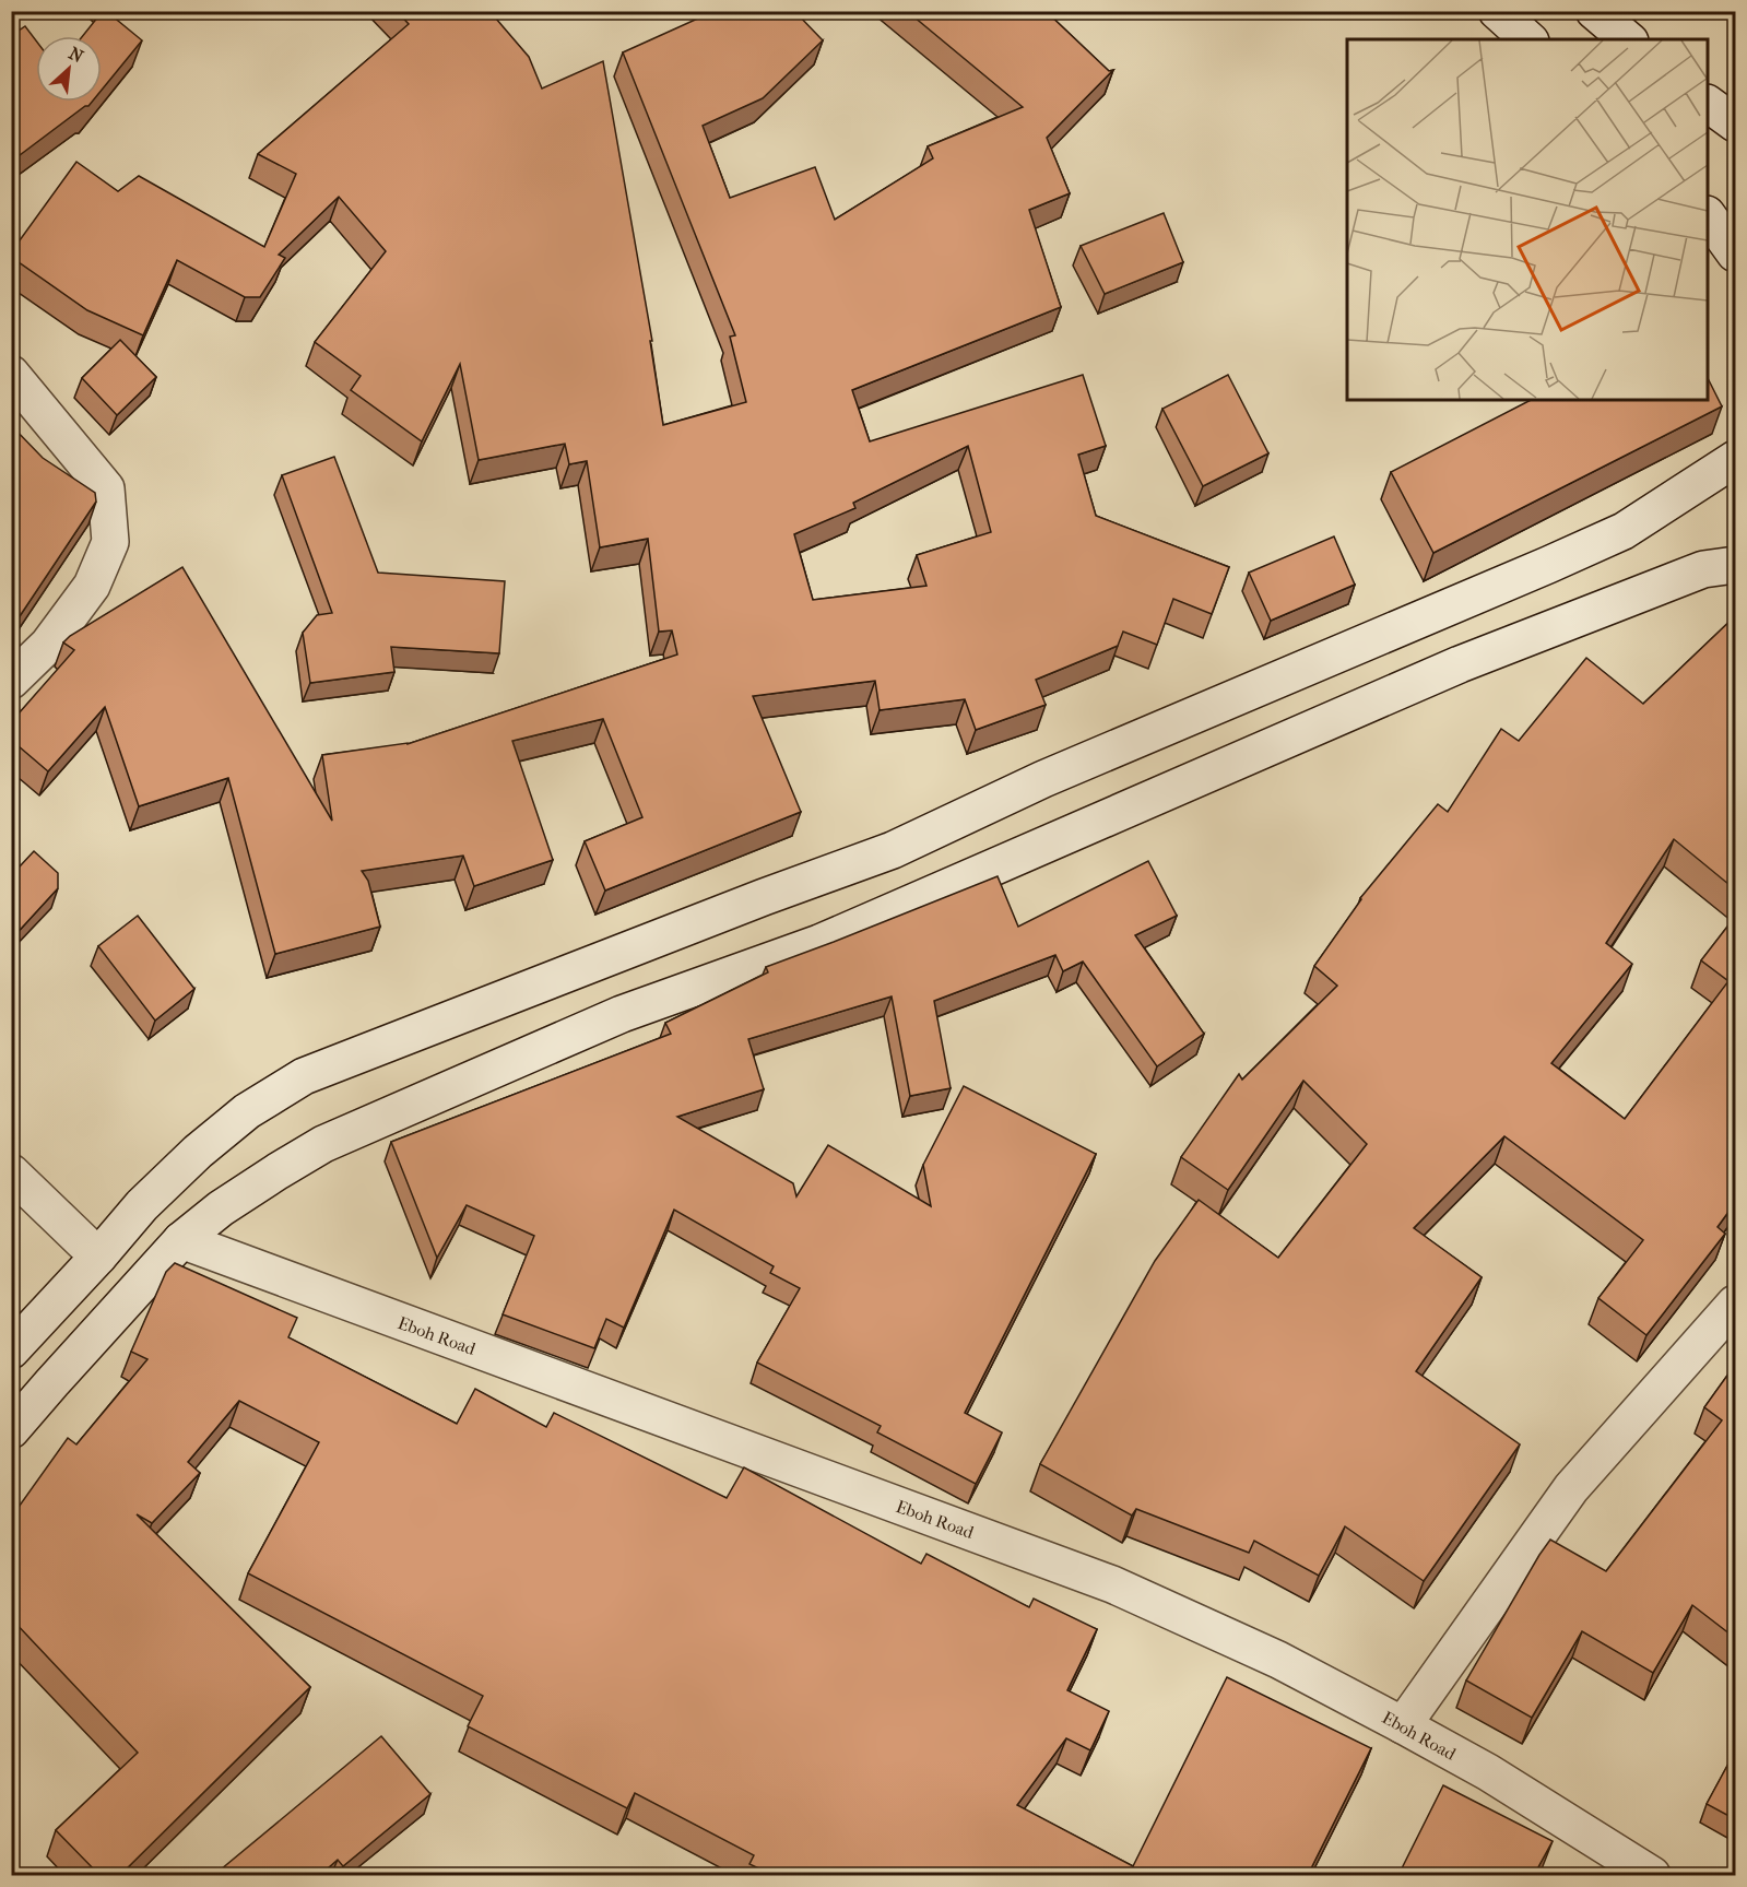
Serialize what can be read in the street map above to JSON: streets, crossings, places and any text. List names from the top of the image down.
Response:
{
  "streets": {
    "main road": ["Eboh Road"]
  },
  "north": "top right"
}
